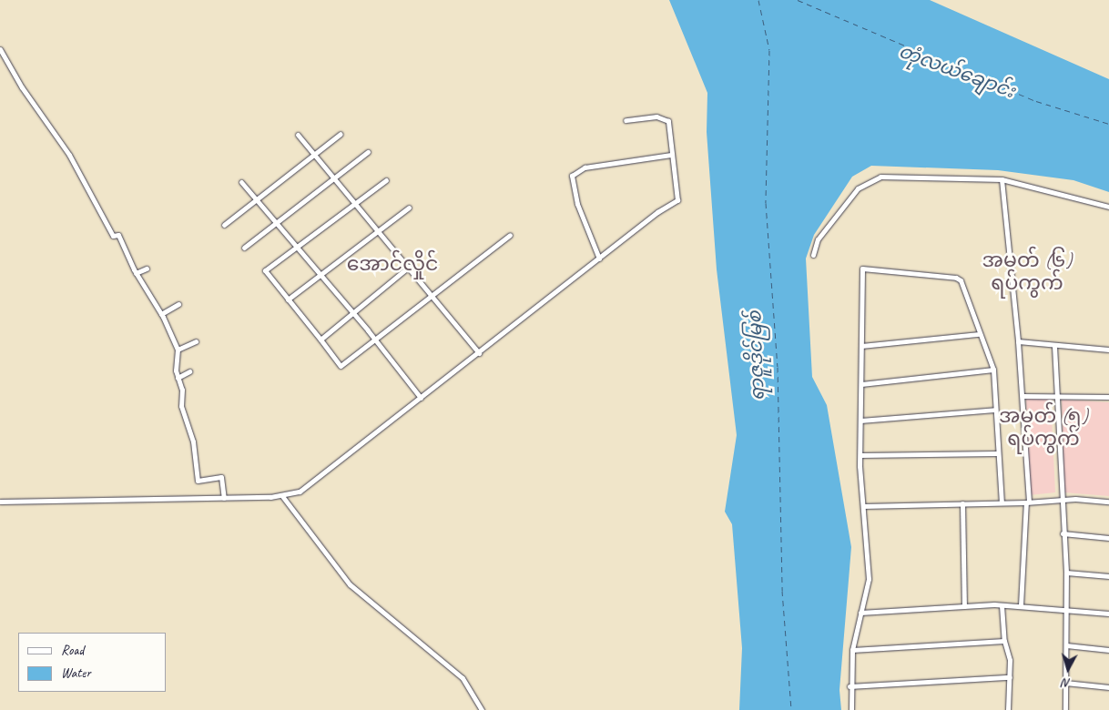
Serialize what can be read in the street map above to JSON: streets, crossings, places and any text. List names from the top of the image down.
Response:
{
  "districts": ["အမှတ် (၆) ရပ်ကွက်", "အောင်လှိုင်", "အမှတ် (၅) ရပ်ကွက်"],
  "water": ["တုံလယ်ချောင်း", "ရာဇူဒိုင်မြစ်"],
  "legend": ["Road", "Water"],
  "north": "bottom"
}
